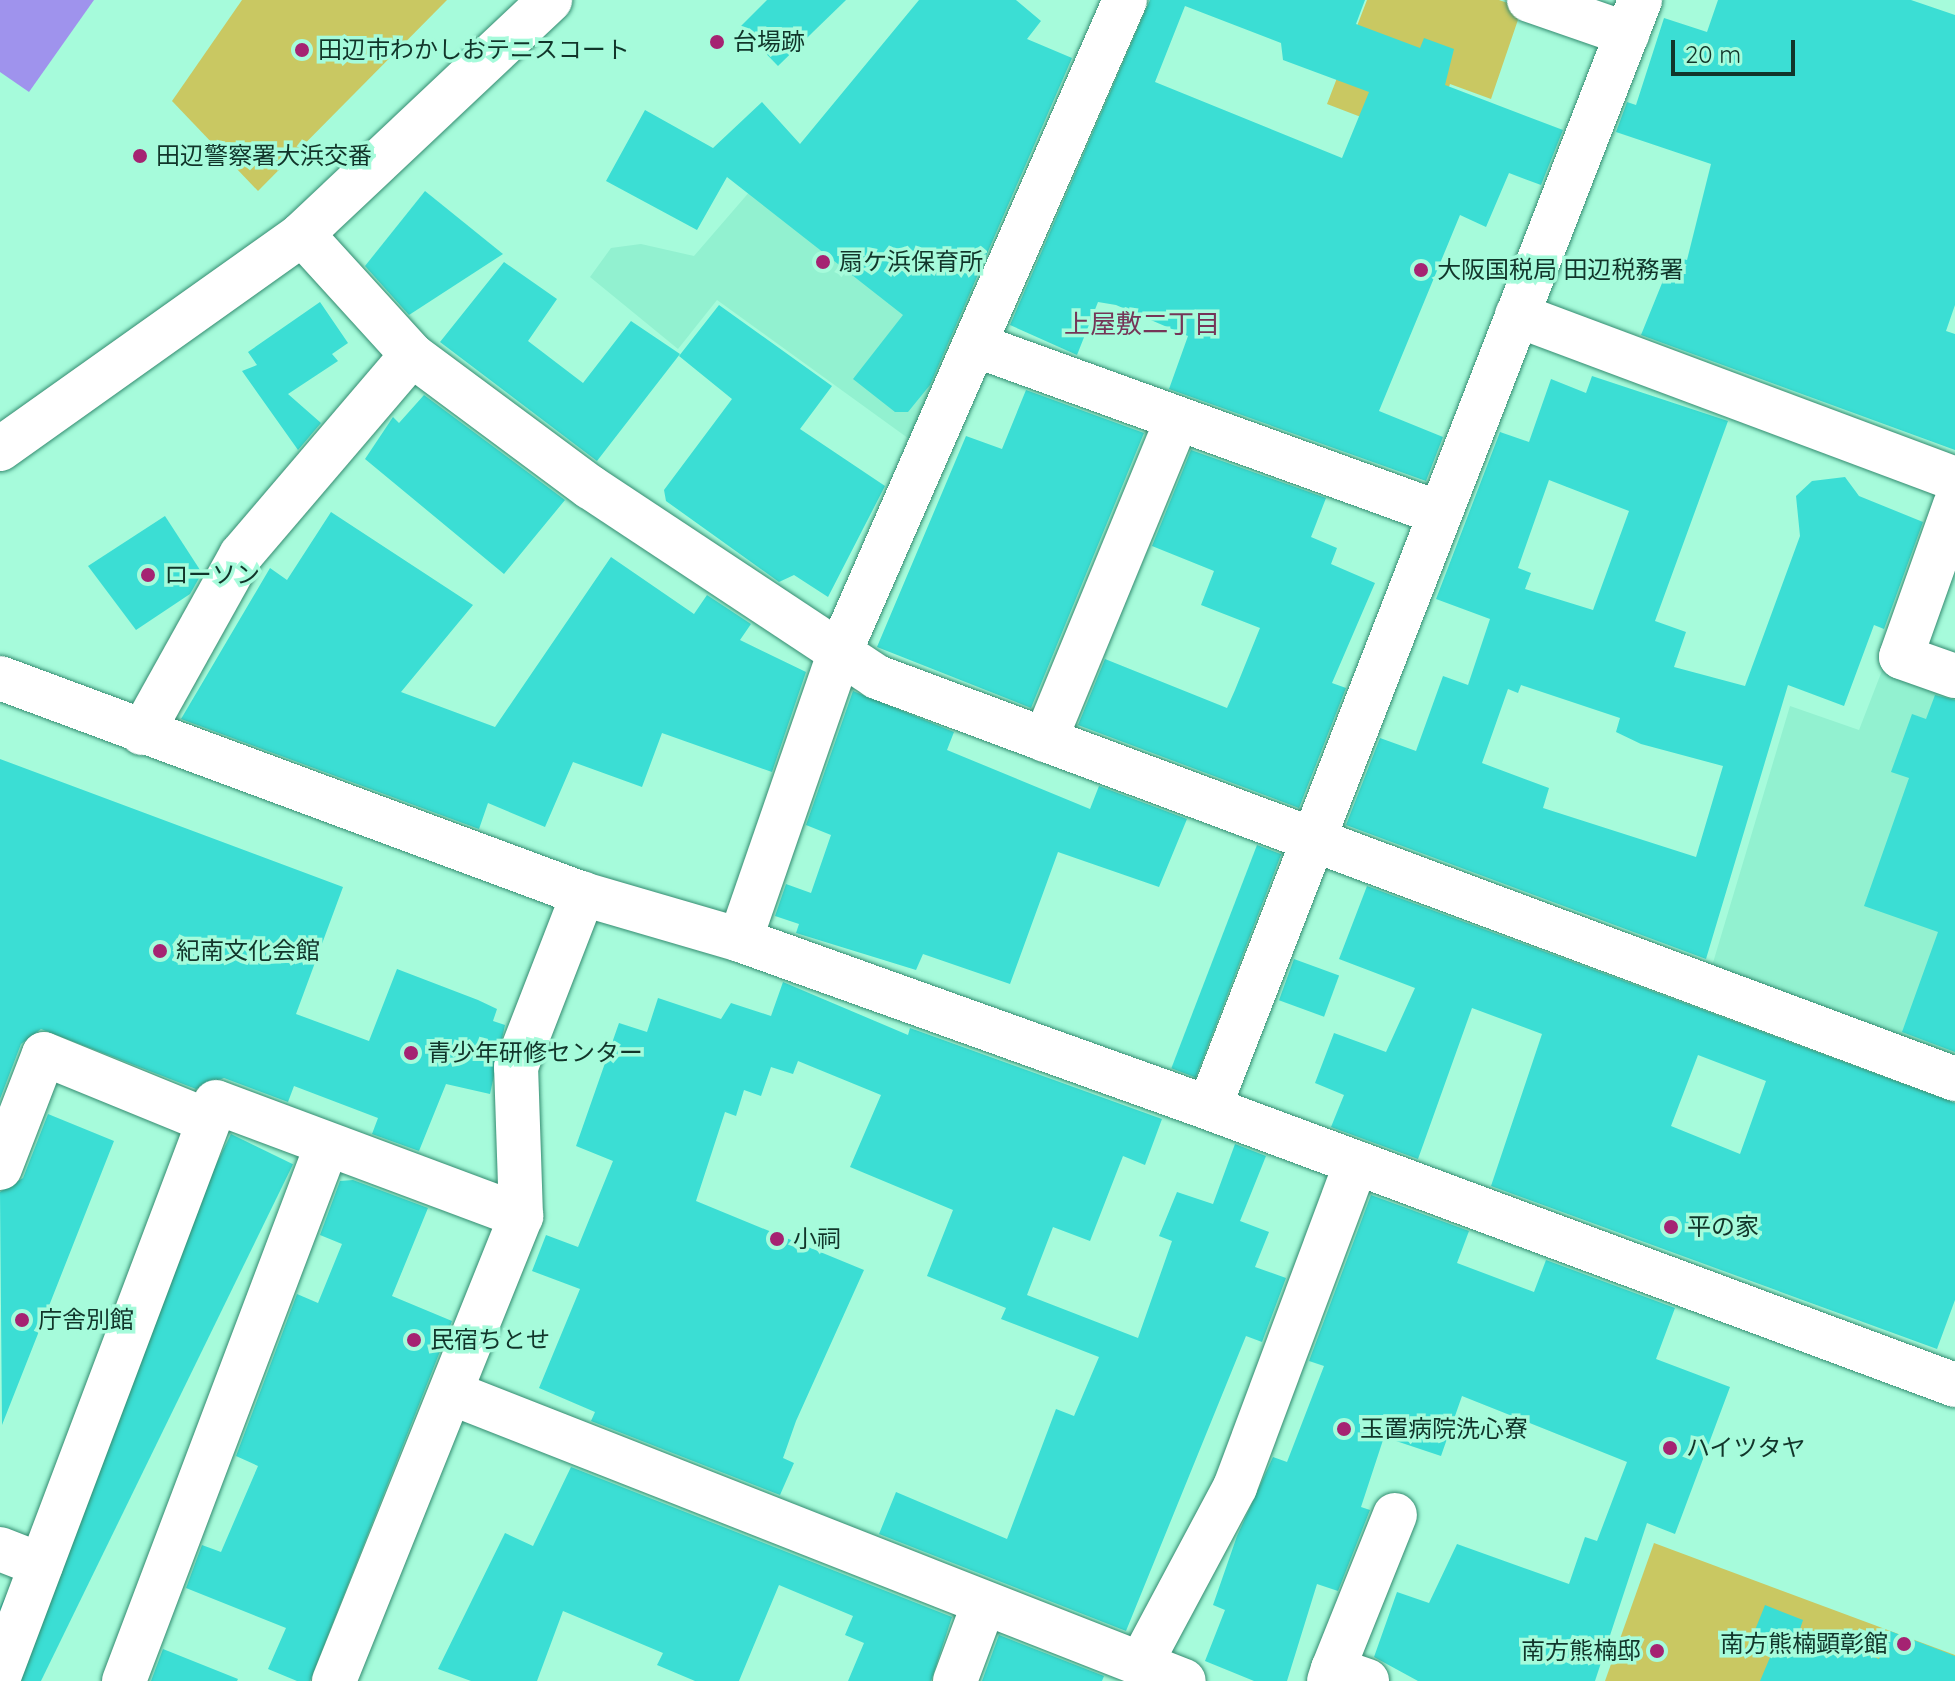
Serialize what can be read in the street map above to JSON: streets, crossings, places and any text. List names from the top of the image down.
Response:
{
  "districts": ["上屋敷二丁目"],
  "places": [
    "台場跡",
    "田辺市わかしおテニスコート",
    "田辺警察署大浜交番",
    "扇ケ浜保育所",
    "大阪国税局 田辺税務署",
    "ローソン",
    "紀南文化会館",
    "青少年研修センター",
    "平の家",
    "小祠",
    "庁舎別館",
    "民宿ちとせ",
    "玉置病院洗心寮",
    "ハイツタヤ",
    "南方熊楠顕彰館",
    "南方熊楠邸"
  ],
  "scale_bar": "20 m"
}
